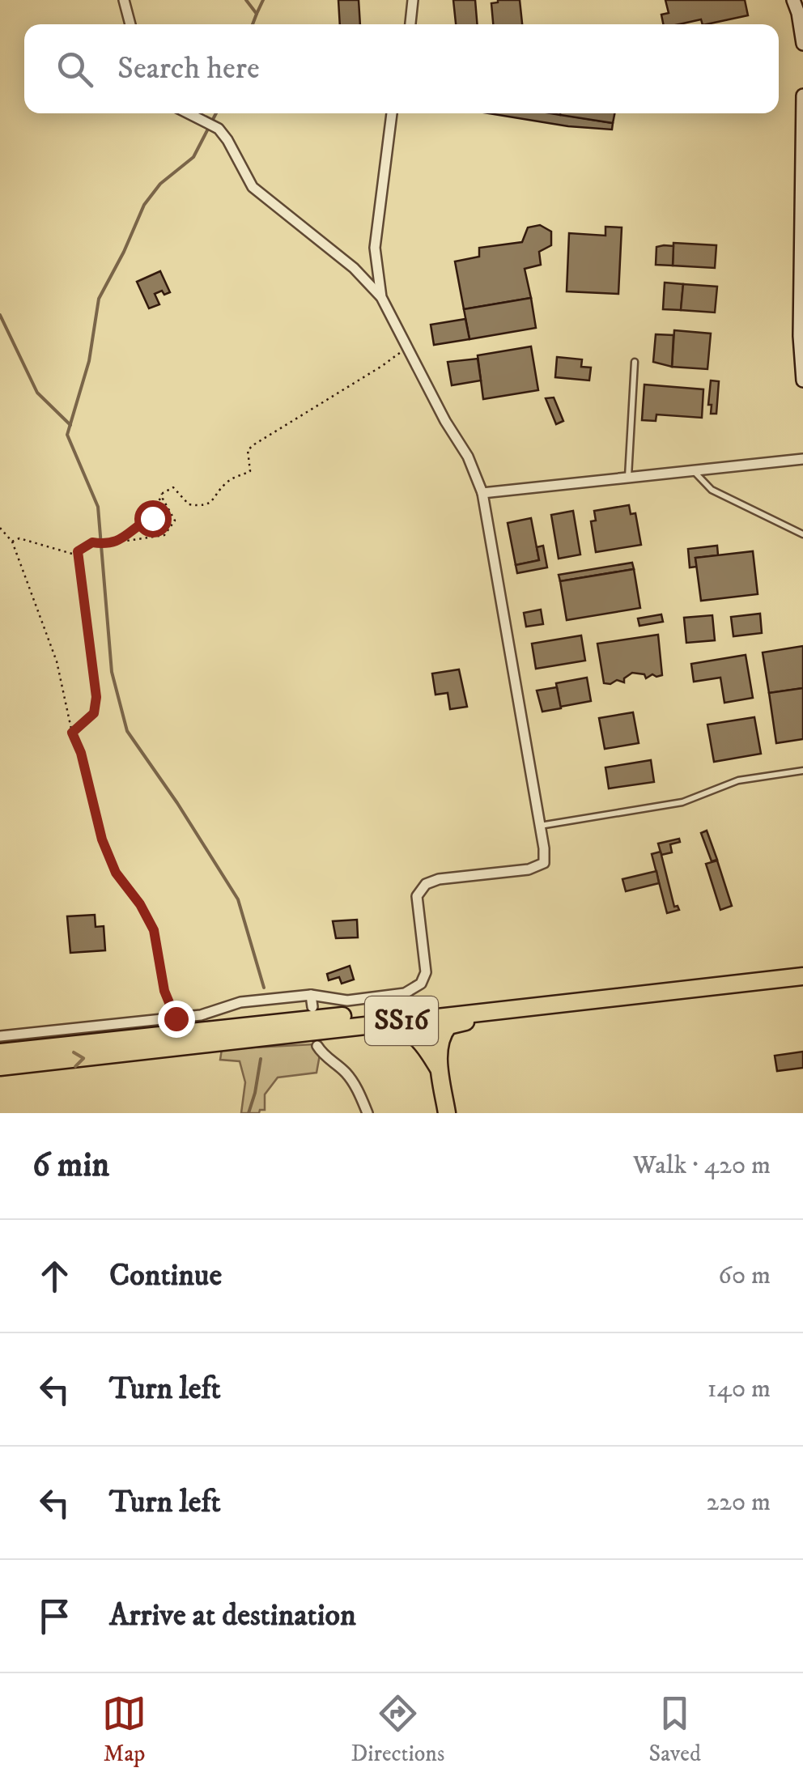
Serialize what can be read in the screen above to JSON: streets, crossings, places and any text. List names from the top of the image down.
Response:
{
  "streets": {
    "highway": ["SS16"]
  },
  "page": {
    "search": "Search here",
    "heading": ["6 min", "Walk · 420 m"],
    "list": [
      ["Continue", "60 m"],
      ["Turn left", "140 m"],
      ["Turn left", "220 m"],
      "Arrive at destination"
    ],
    "nav": ["Map", "Directions", "Saved"]
  }
}
